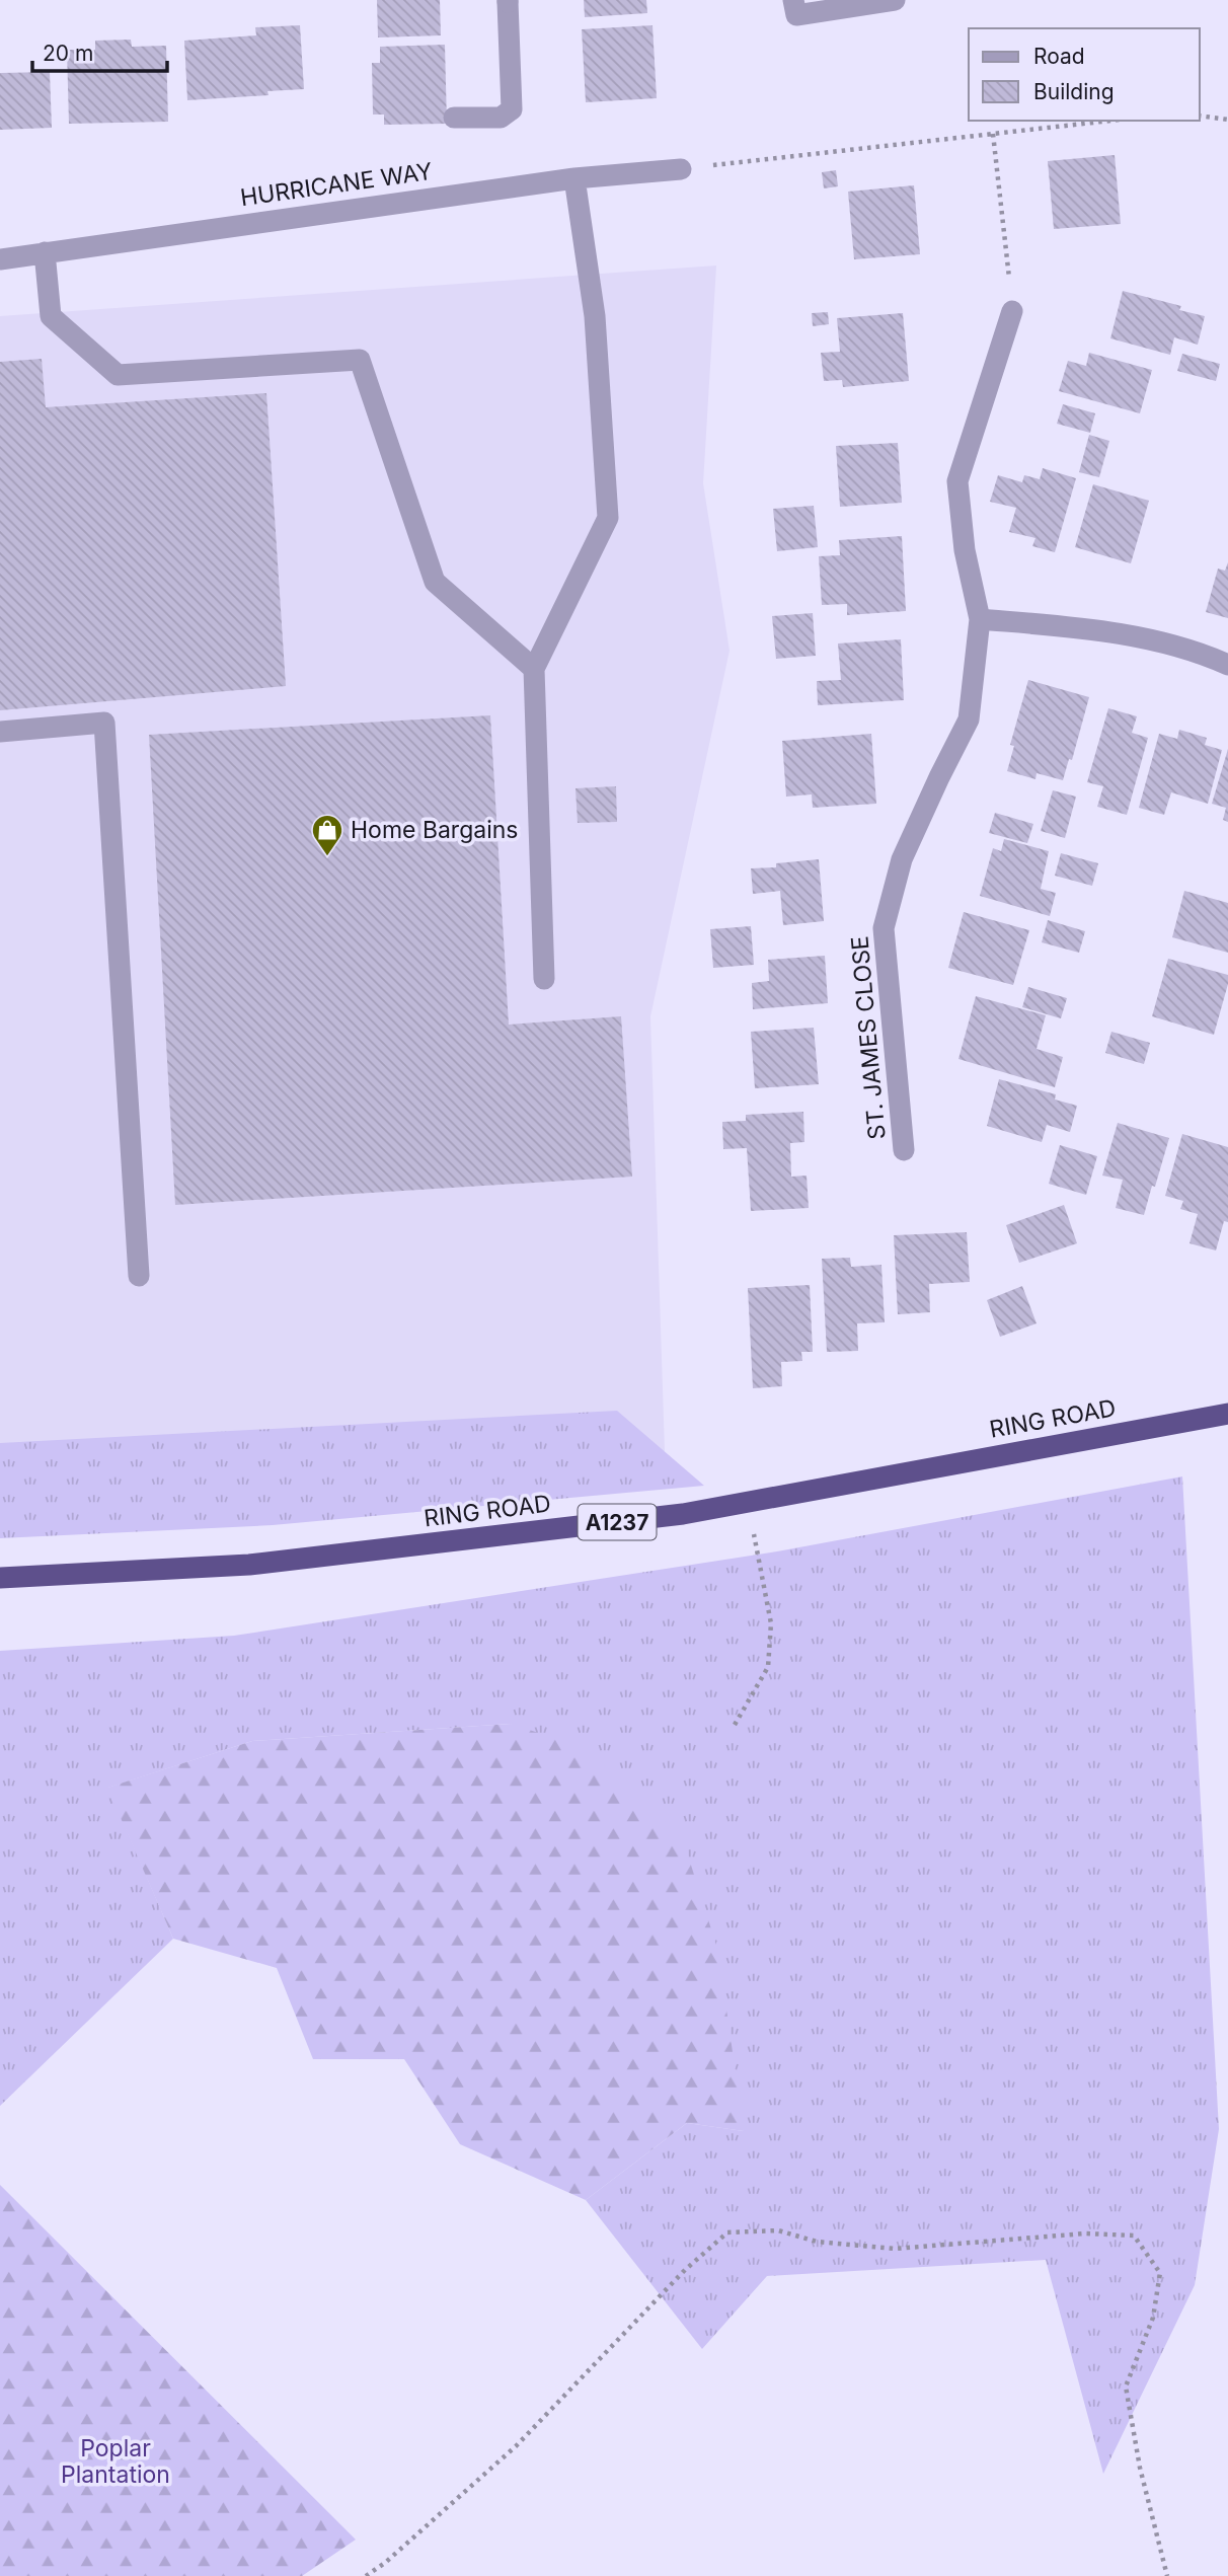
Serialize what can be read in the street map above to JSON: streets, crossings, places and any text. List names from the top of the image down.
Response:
{
  "streets": {
    "highway": ["RING ROAD", "A1237"],
    "street": ["HURRICANE WAY", "ST. JAMES CLOSE"]
  },
  "parks": ["Poplar Plantation"],
  "places": {
    "shop": ["Home Bargains"]
  },
  "legend": ["Road", "Building"],
  "scale_bar": "20 m"
}
